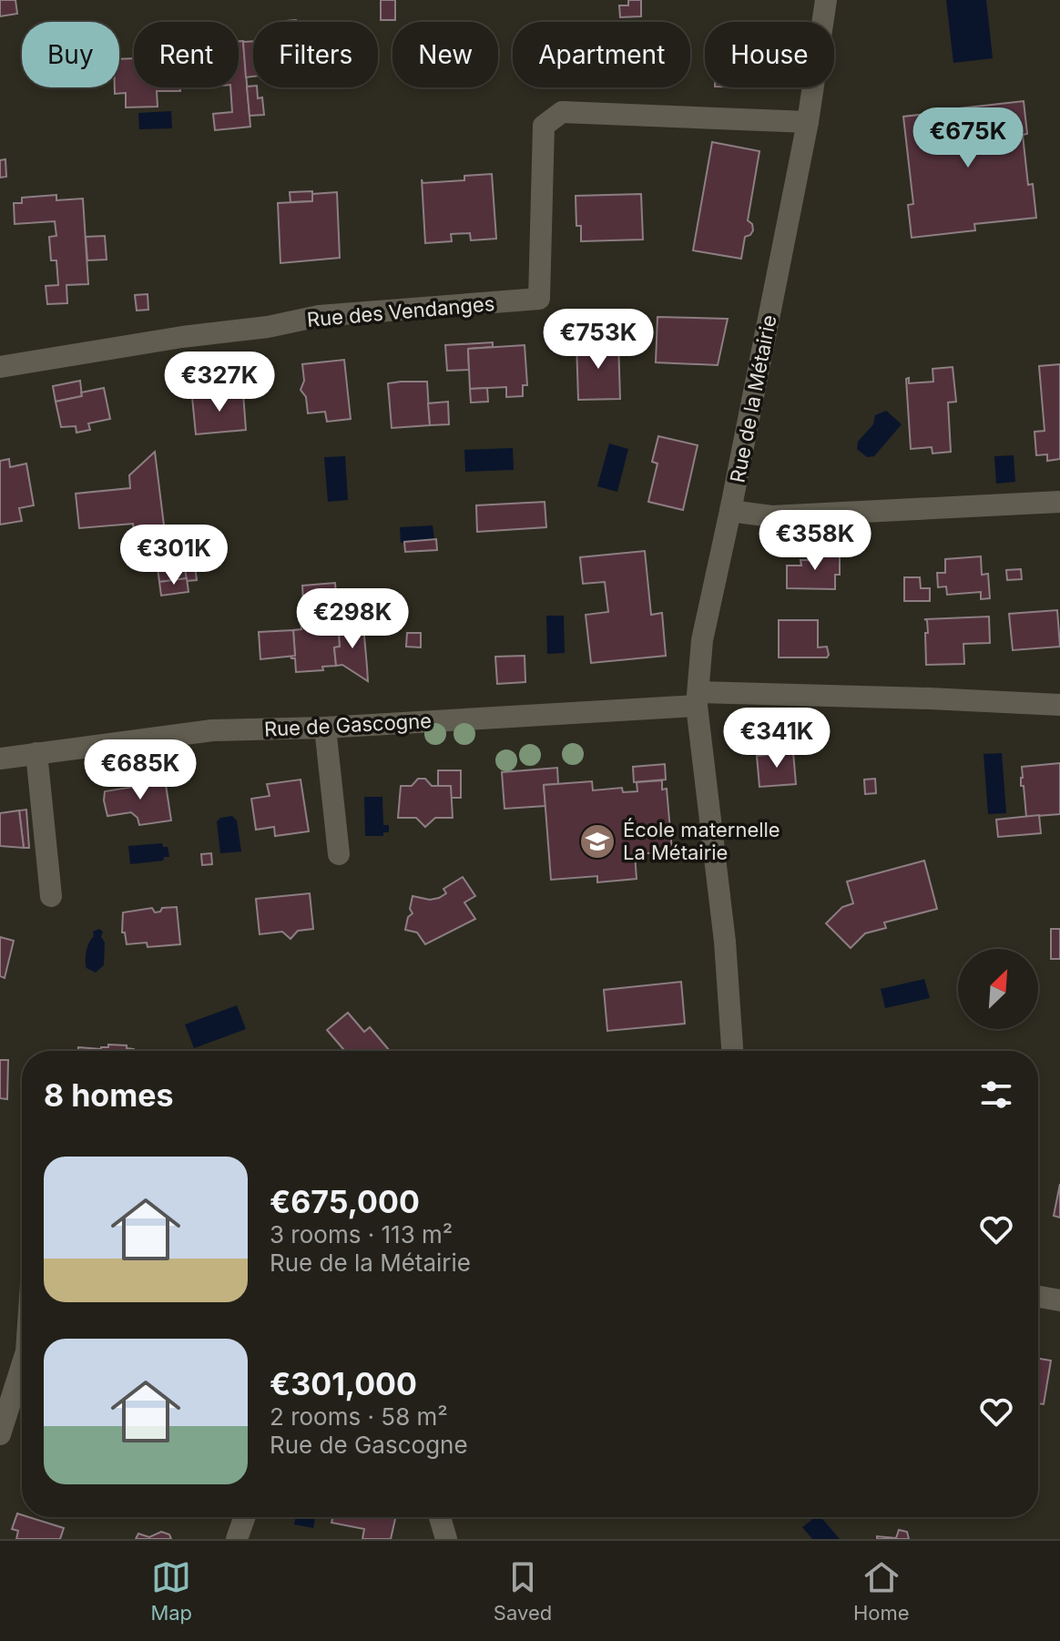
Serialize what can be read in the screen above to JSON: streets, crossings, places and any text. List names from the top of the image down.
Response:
{
  "streets": {
    "street": ["Rue des Vendanges", "Rue de la Métairie", "Rue de Gascogne"]
  },
  "crossings": [
    ["Rue des Vendanges", "Rue de la Métairie"],
    ["Rue de la Métairie", "Rue de Gascogne"]
  ],
  "places": {
    "school or university": ["École maternelle La Métairie"]
  },
  "north": "top right",
  "page": {
    "chip": [
      "Buy",
      "Rent",
      "Filters",
      "New",
      "Apartment",
      "House"
    ],
    "price": [
      "€675K",
      "€753K",
      "€327K",
      "€358K",
      "€301K",
      "€298K",
      "€341K",
      "€685K"
    ],
    "heading": "8 homes",
    "list": [
      {
        "name": "€675,000",
        "note": "3 rooms · 113 m² · Rue de la Métairie"
      },
      {
        "name": "€301,000",
        "note": "2 rooms · 58 m² · Rue de Gascogne"
      }
    ],
    "tabs": ["Map", "Saved", "Home"]
  }
}
